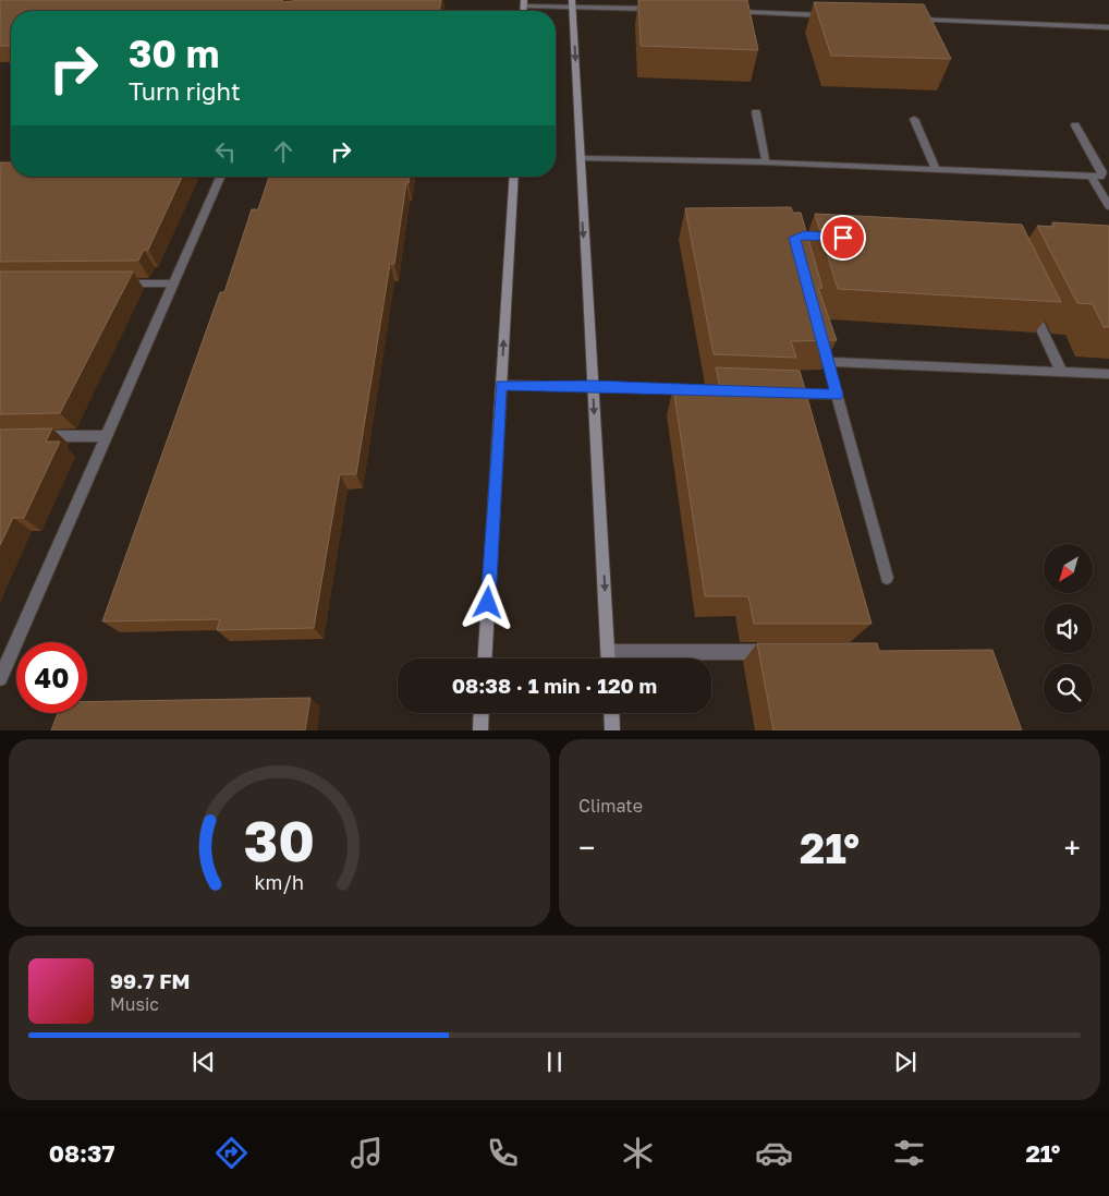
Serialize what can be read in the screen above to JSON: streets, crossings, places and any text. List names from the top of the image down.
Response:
{
  "north": "bottom left",
  "page": {
    "turn": ["30 m", "Turn right"],
    "limit": "40",
    "trip": "08:38 · 1 min · 120 m",
    "tile": "Climate",
    "heat": ["−", "21°", "+"],
    "song": ["99.7 FM", "Music"],
    "tabs": ["08:37", "21°"],
    "gauge": ["30", "km/h"]
  }
}
